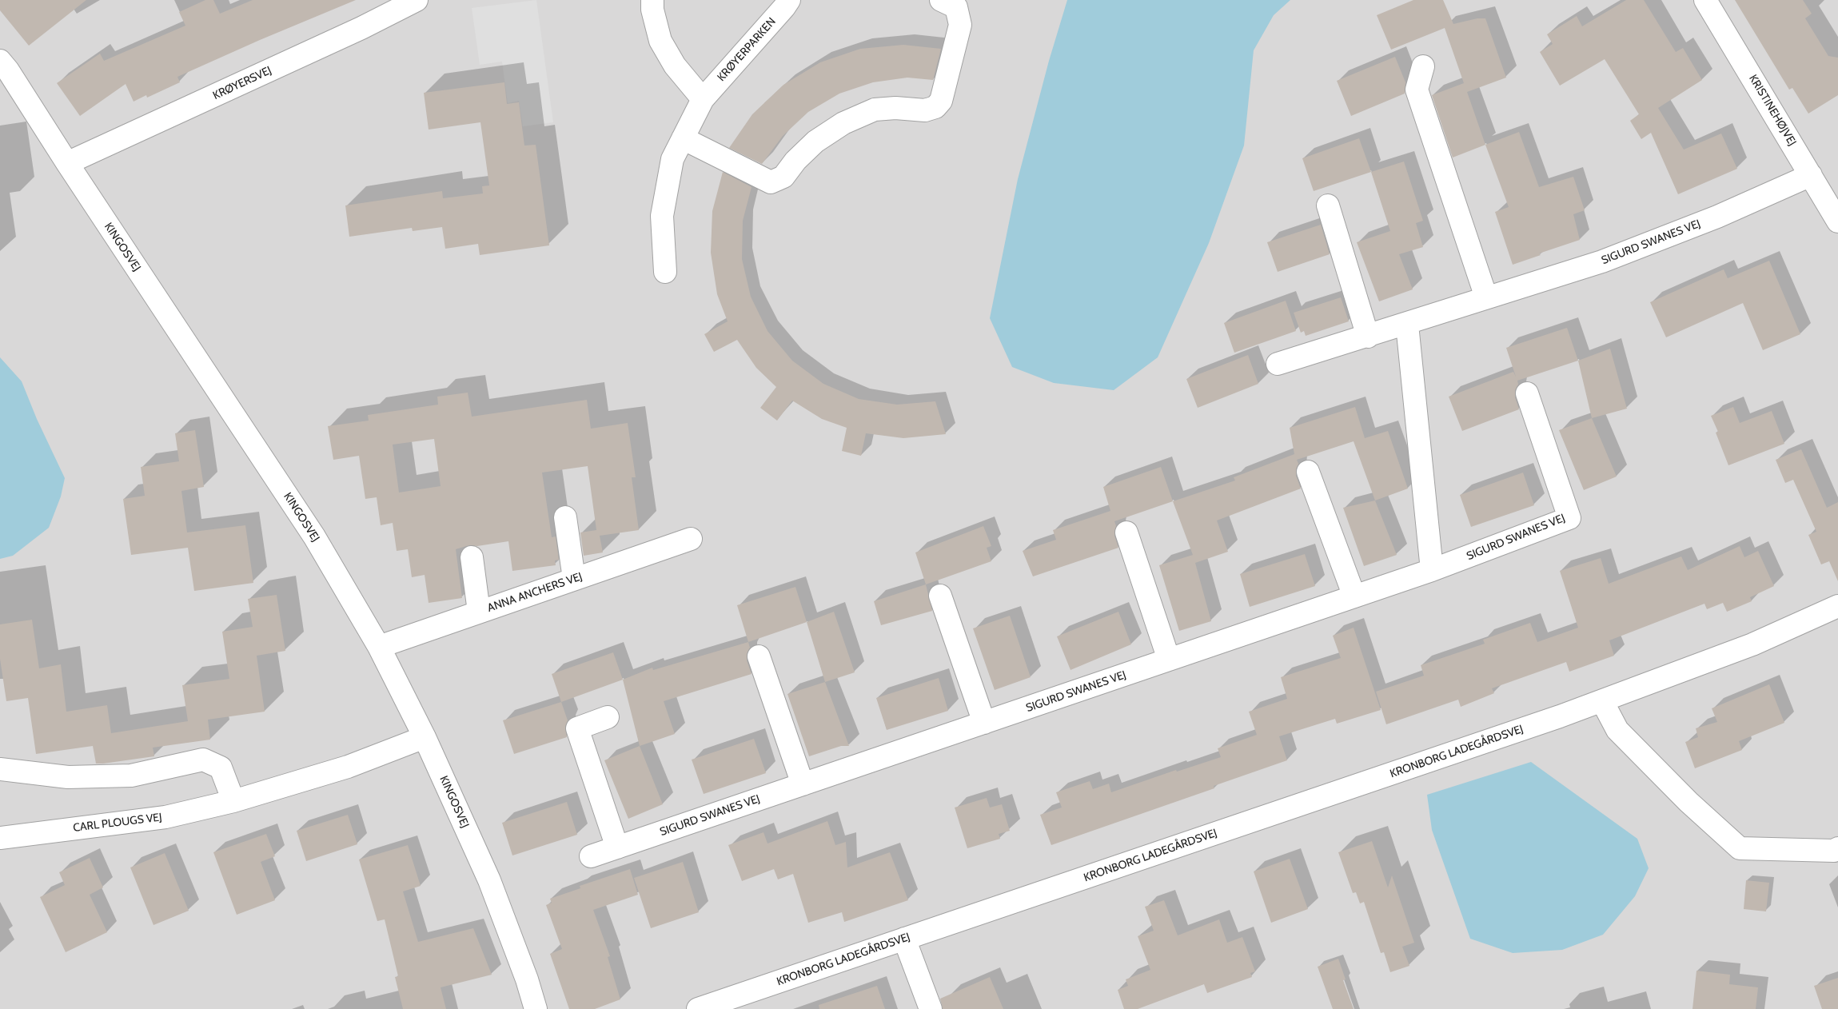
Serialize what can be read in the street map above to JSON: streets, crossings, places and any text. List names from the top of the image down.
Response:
{
  "streets": {
    "street": [
      "KRØYERPARKEN",
      "KRØYERSVEJ",
      "KRISTINEHØJVEJ",
      "SIGURD SWANES VEJ",
      "KINGOSVEJ",
      "ANNA ANCHERS VEJ",
      "KRONBORG LADEGÅRDSVEJ",
      "CARL PLOUGS VEJ"
    ]
  },
  "crossings": [
    ["KRØYERSVEJ", "KINGOSVEJ"],
    ["KRISTINEHØJVEJ", "SIGURD SWANES VEJ"],
    ["KINGOSVEJ", "ANNA ANCHERS VEJ"],
    ["KINGOSVEJ", "CARL PLOUGS VEJ"]
  ]
}
